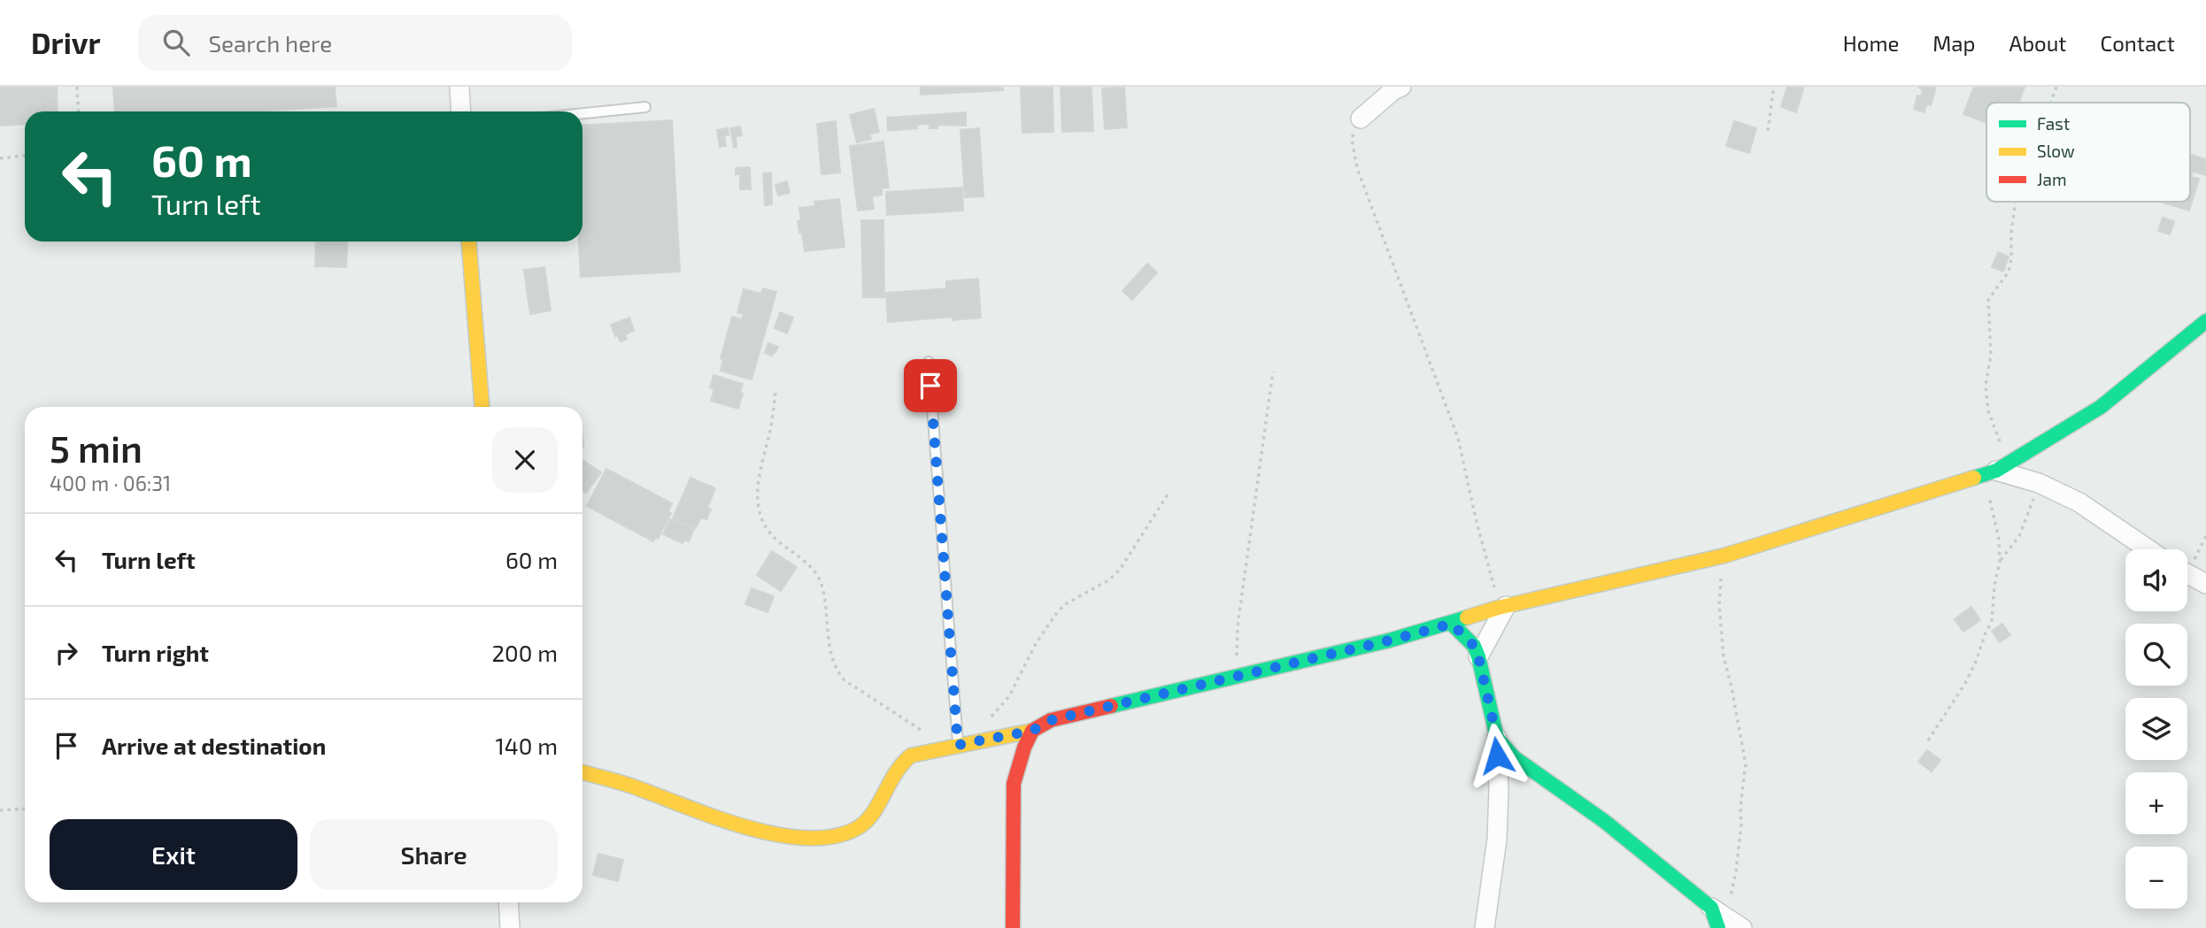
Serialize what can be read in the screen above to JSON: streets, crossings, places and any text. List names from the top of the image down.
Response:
{
  "legend": ["Fast", "Slow", "Jam"],
  "page": {
    "header": "Drivr",
    "search": "Search here",
    "nav": [
      "Home",
      "Map",
      "About",
      "Contact"
    ],
    "turn": ["60 m", "Turn left"],
    "heading": ["5 min", "400 m · 06:31"],
    "list": [
      {
        "name": "Turn left",
        "value": "60 m"
      },
      {
        "name": "Turn right",
        "value": "200 m"
      },
      {
        "name": "Arrive at destination",
        "value": "140 m"
      }
    ],
    "map_buttons": ["+", "−"],
    "buttons": ["Exit", "Share"]
  }
}
